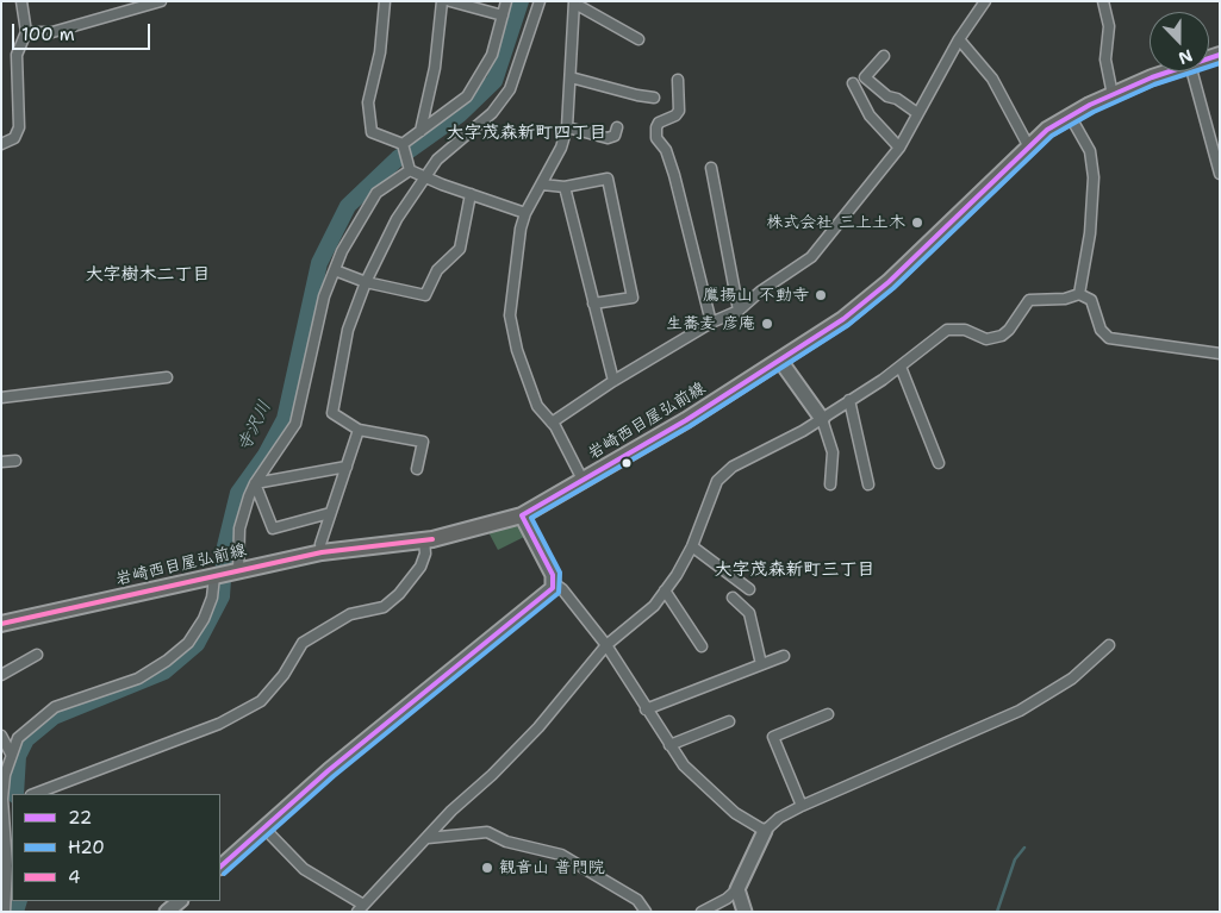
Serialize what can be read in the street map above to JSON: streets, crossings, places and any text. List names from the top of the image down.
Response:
{
  "streets": {
    "main road": ["岩崎西目屋弘前線"]
  },
  "districts": ["大字茂森新町四丁目", "大字樹木二丁目", "大字茂森新町三丁目"],
  "water": ["寺沢川"],
  "places": [
    "株式会社 三上土木",
    "鷹揚山 不動寺",
    "生蕎麦 彦庵",
    "観音山 普門院"
  ],
  "lines": ["transit line 22", "transit line H20", "transit line 4"],
  "legend": ["22", "H20", "4"],
  "scale_bar": "100 m",
  "north": "bottom"
}
